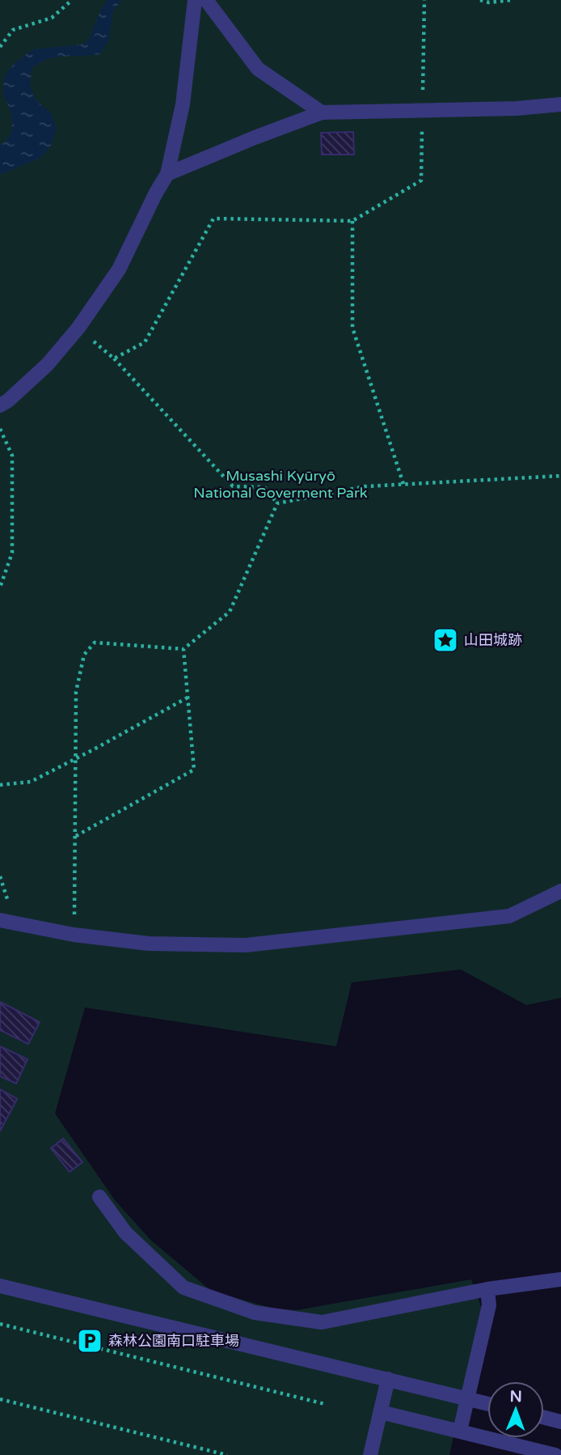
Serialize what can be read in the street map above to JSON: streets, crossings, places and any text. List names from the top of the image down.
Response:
{
  "parks": ["Musashi Kyūryō National Goverment Park"],
  "places": {
    "place": ["山田城跡"],
    "parking": ["森林公園南口駐車場"]
  },
  "north": "top"
}
